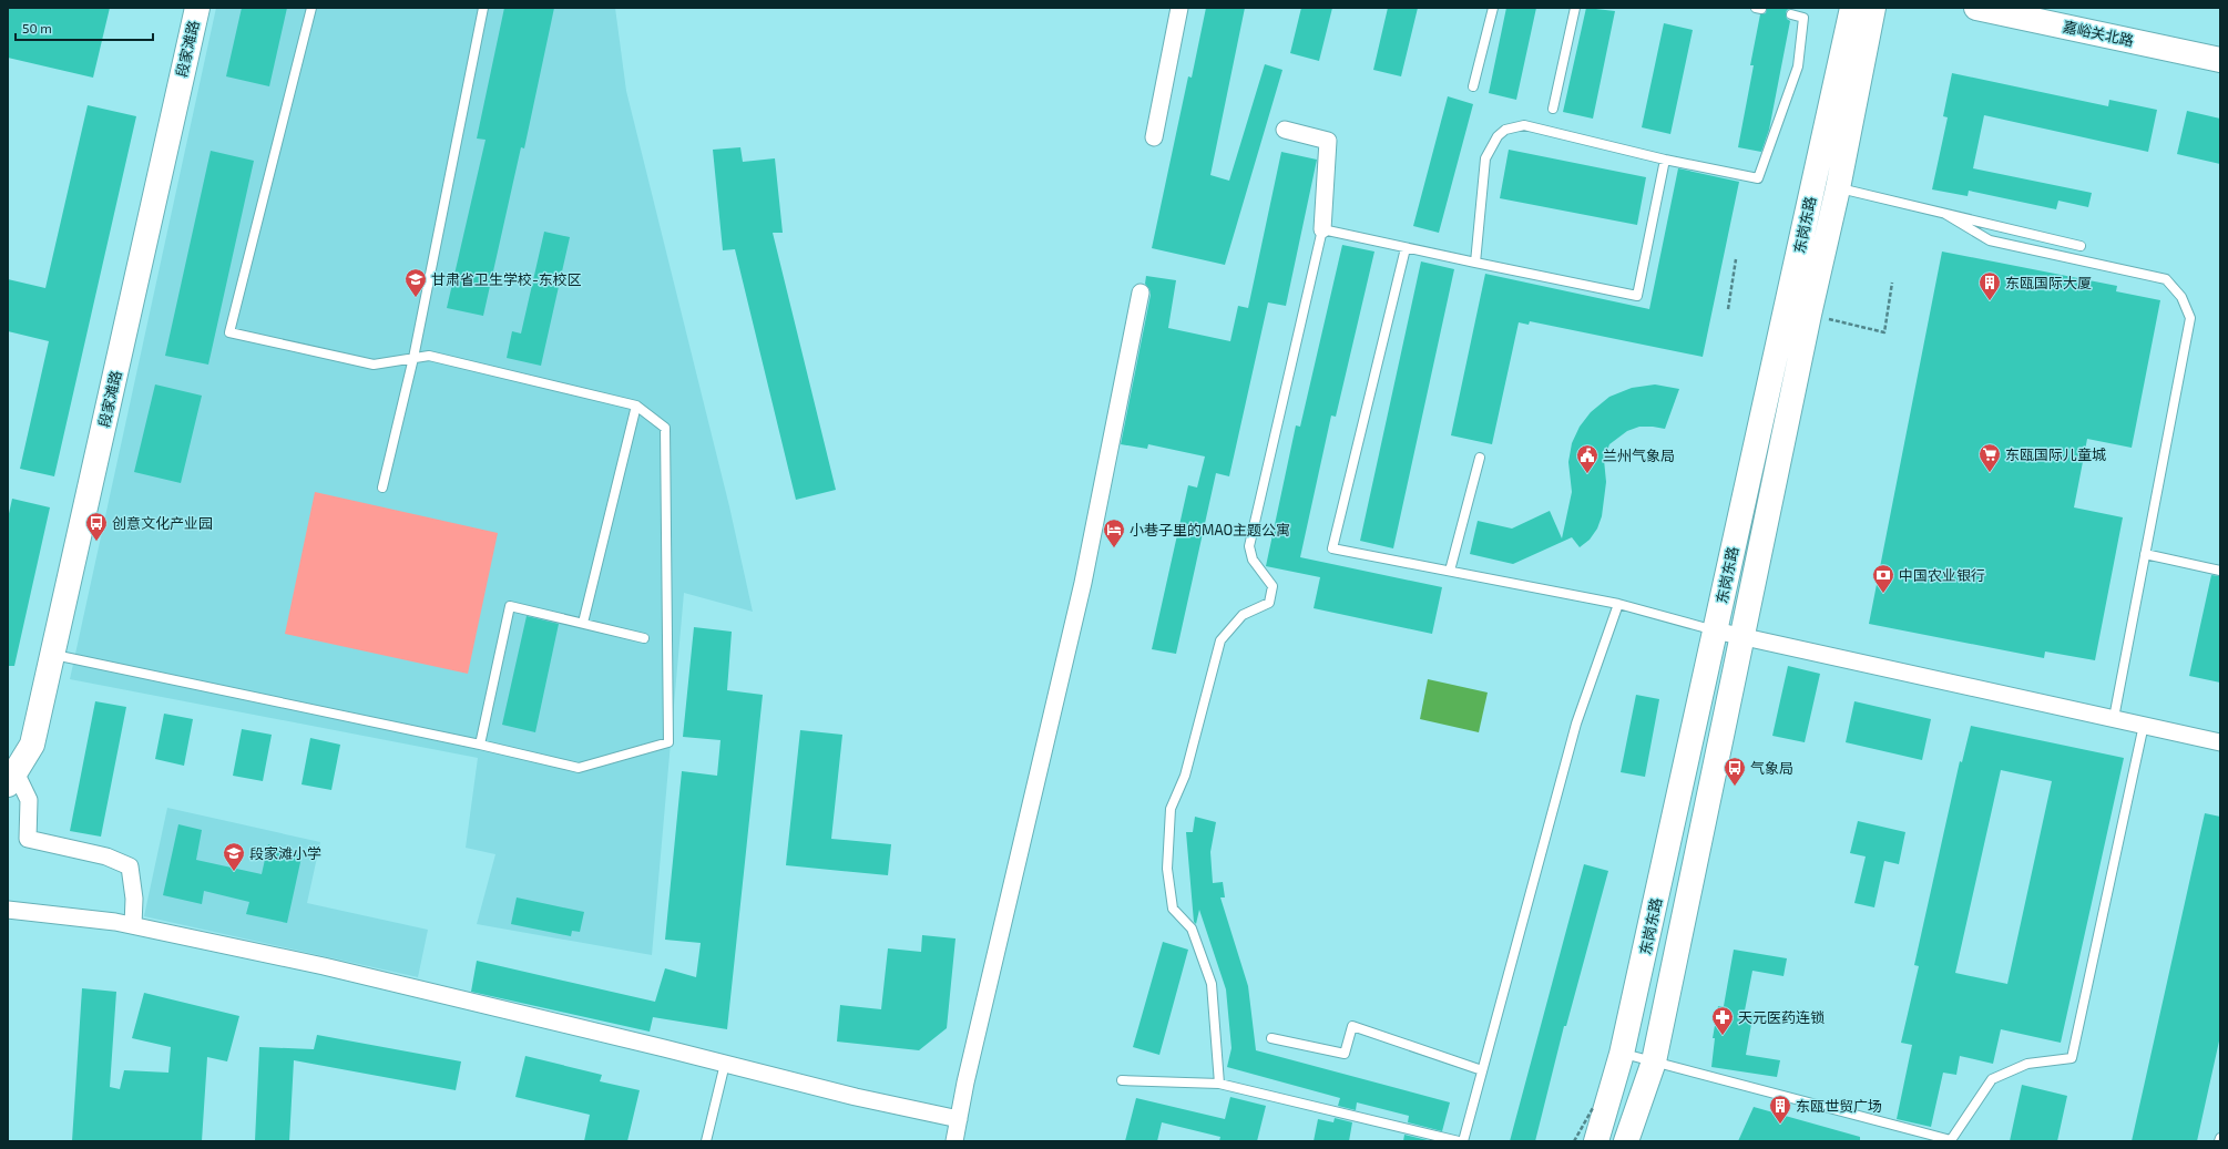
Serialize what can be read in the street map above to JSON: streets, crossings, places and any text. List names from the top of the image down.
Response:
{
  "streets": {
    "main road": ["嘉峪关北路", "段家滩路", "东岗东路"]
  },
  "places": {
    "school or university": ["甘肃省卫生学校-东校区", "段家滩小学"],
    "building": ["东瓯国际大厦", "东瓯世贸广场"],
    "supermarket": ["东瓯国际儿童城"],
    "public building": ["兰州气象局"],
    "bus stop": ["创意文化产业园", "气象局"],
    "hotel": ["小巷子里的MAO主题公寓"],
    "bank": ["中国农业银行"],
    "pharmacy": ["天元医药连锁"]
  },
  "scale_bar": "50 m"
}
